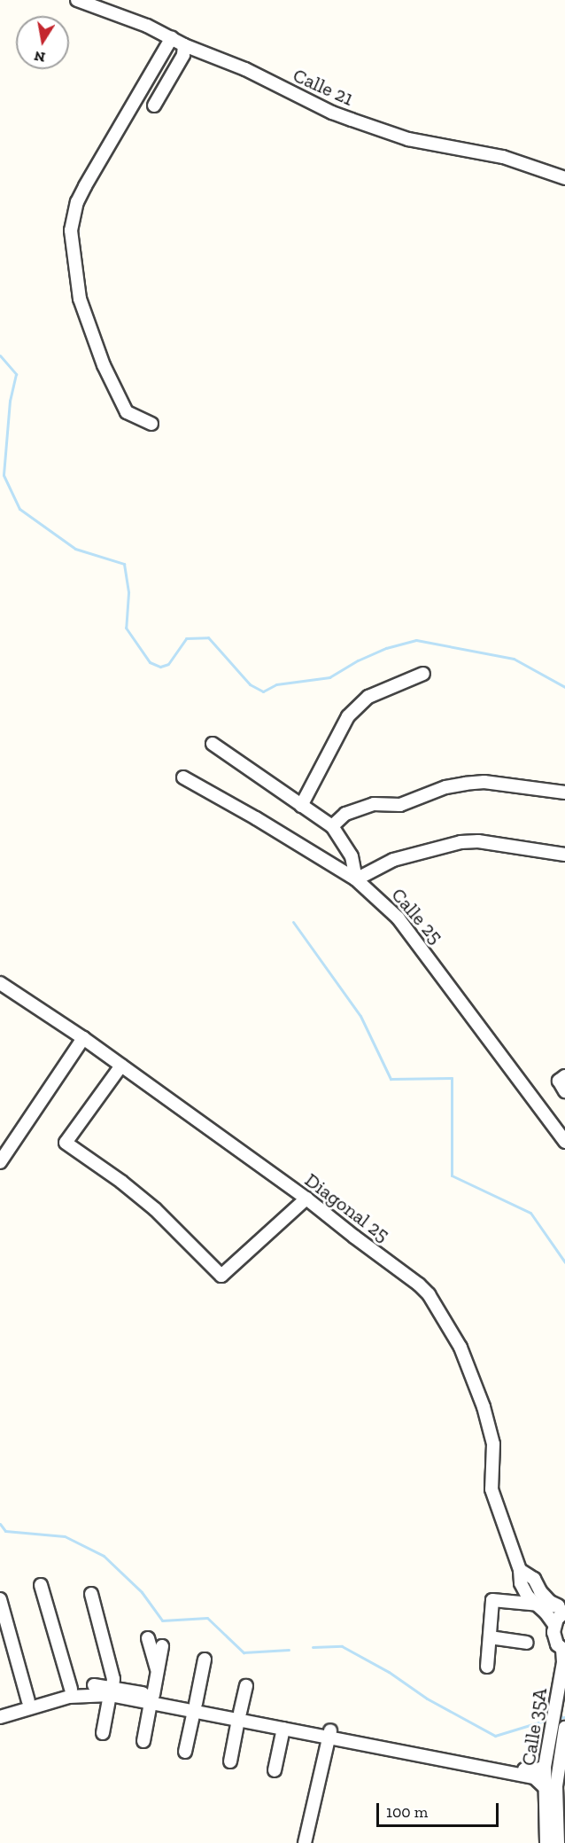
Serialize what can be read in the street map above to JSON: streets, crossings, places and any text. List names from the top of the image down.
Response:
{
  "streets": {
    "street": [
      "Calle 21",
      "Calle 25",
      "Diagonal 25",
      "Calle 35A"
    ]
  },
  "crossings": [
    ["Diagonal 25", "Calle 35A"]
  ],
  "scale_bar": "100 m",
  "north": "bottom"
}
